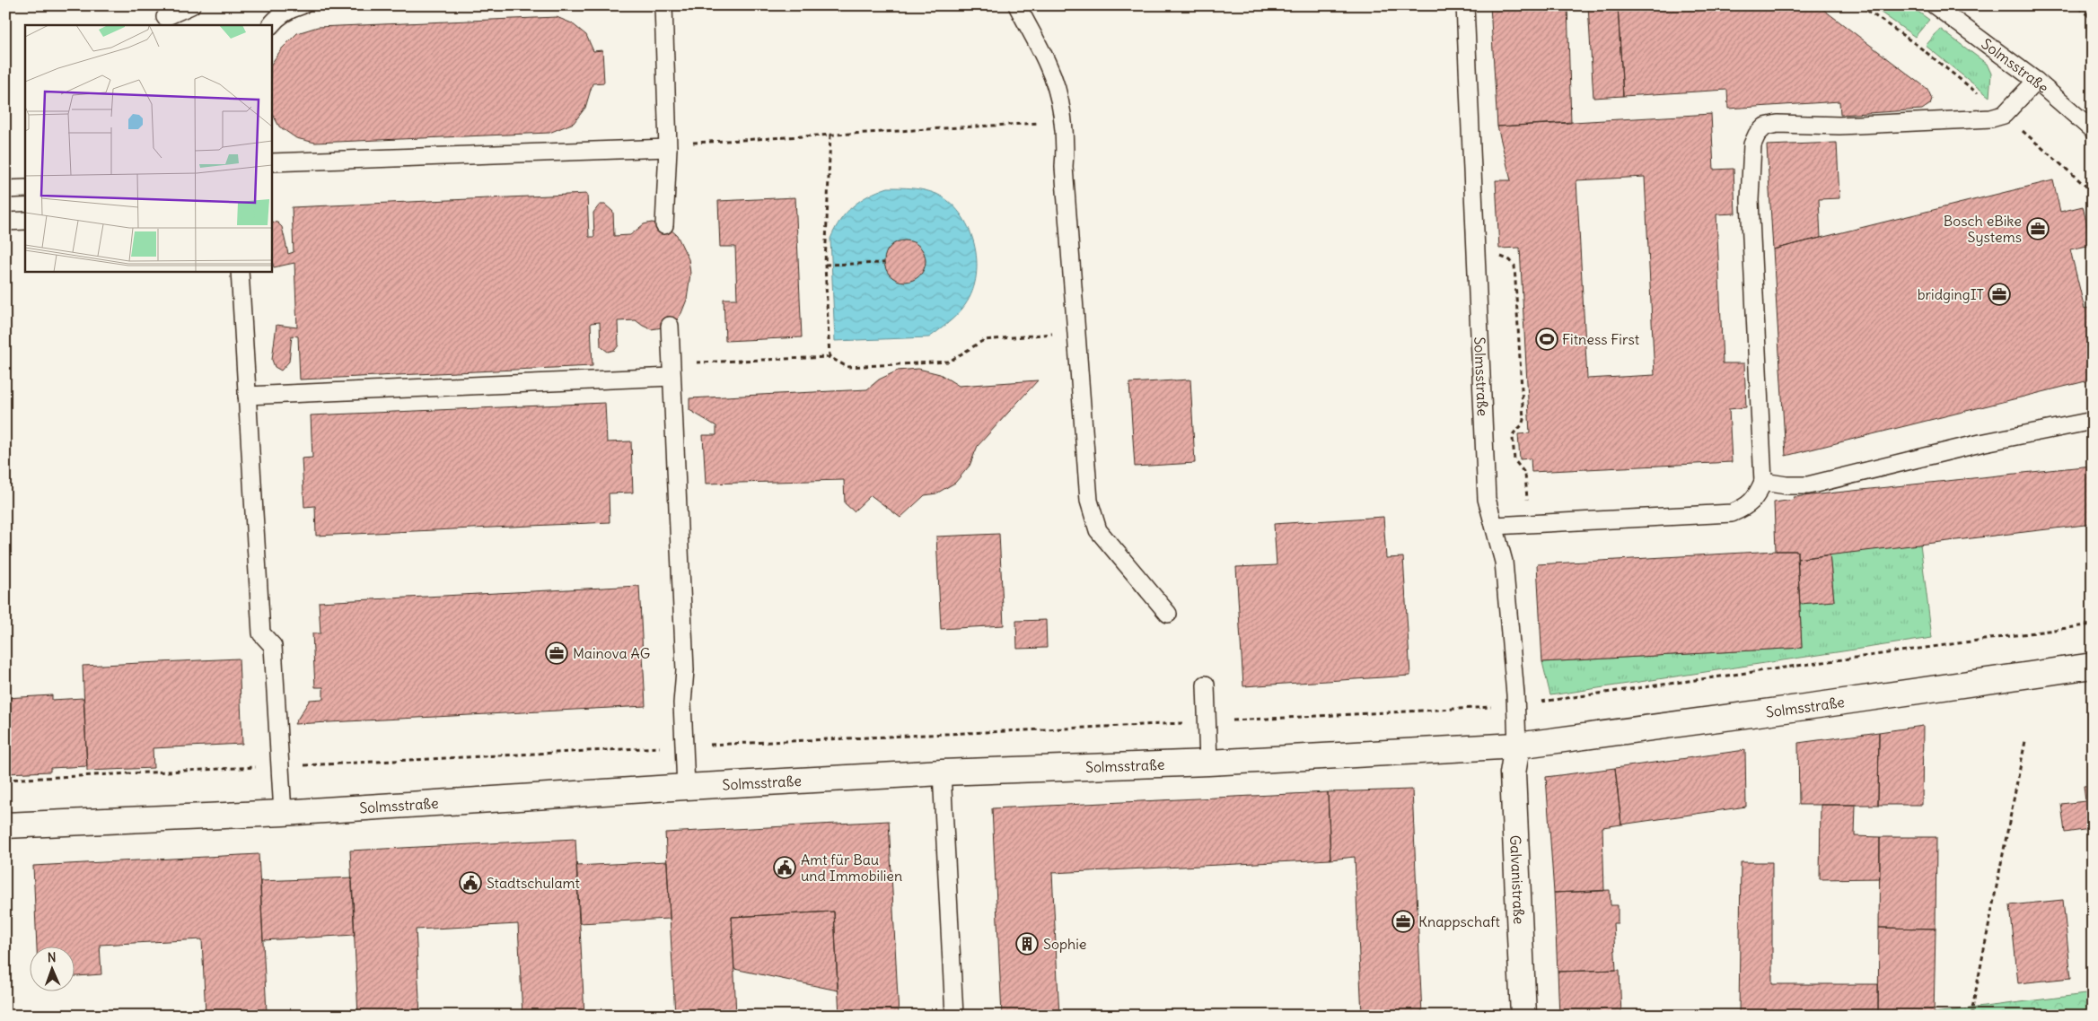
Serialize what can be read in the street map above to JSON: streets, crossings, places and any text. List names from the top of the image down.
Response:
{
  "streets": {
    "street": ["Solmsstraße", "Galvanistraße"]
  },
  "crossings": [
    ["Solmsstraße", "Galvanistraße"]
  ],
  "places": {
    "office": [
      "Bosch eBike Systems",
      "bridgingIT",
      "Mainova AG",
      "Knappschaft"
    ],
    "sports": ["Fitness First"],
    "public building": ["Amt für Bau und Immobilien", "Stadtschulamt"],
    "building": ["Sophie"]
  },
  "north": "top"
}
